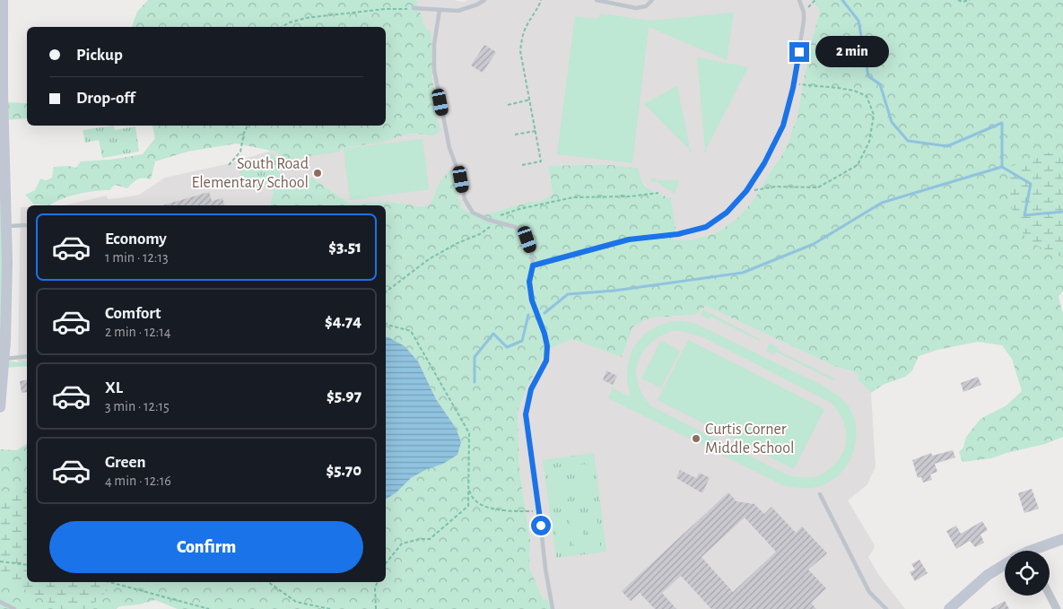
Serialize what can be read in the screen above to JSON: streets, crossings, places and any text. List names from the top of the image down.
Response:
{
  "places": ["South Road Elementary School", "Curtis Corner Middle School"],
  "page": {
    "banner": ["Pickup", "Drop-off"],
    "bubble": "2 min",
    "list": [
      {
        "name": "Economy",
        "note": "1 min · 12:13",
        "value": "$3.51"
      },
      {
        "name": "Comfort",
        "note": "2 min · 12:14",
        "value": "$4.74"
      },
      {
        "name": "XL",
        "note": "3 min · 12:15",
        "value": "$5.97"
      },
      {
        "name": "Green",
        "note": "4 min · 12:16",
        "value": "$5.70"
      }
    ],
    "buttons": "Confirm"
  }
}
